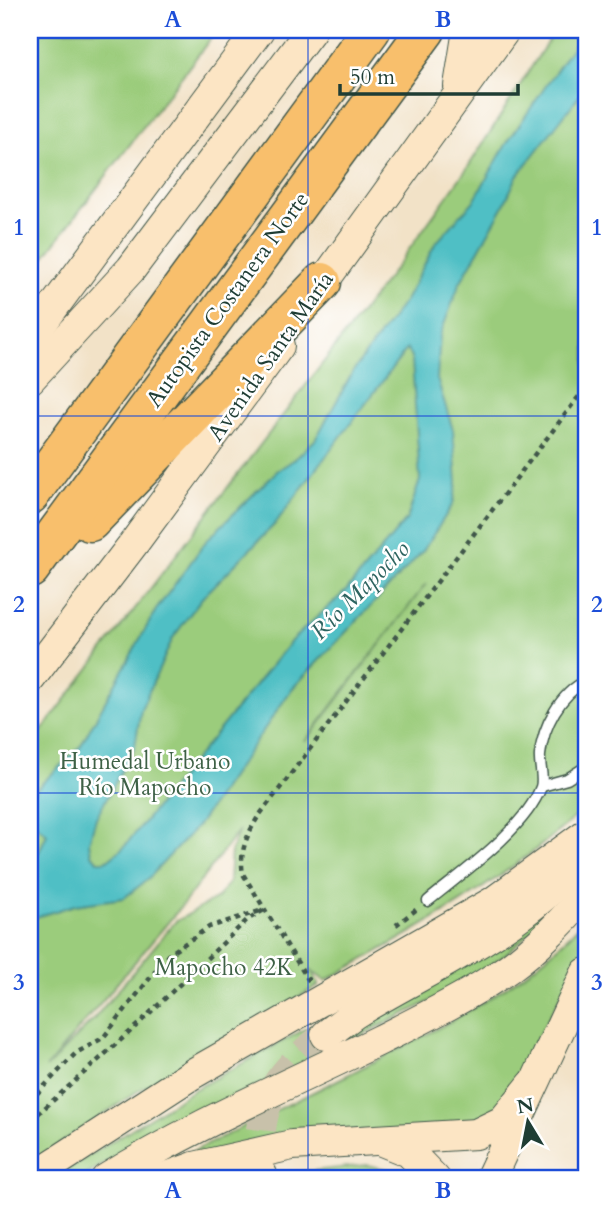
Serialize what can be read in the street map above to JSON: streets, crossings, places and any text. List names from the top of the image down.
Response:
{
  "streets": {
    "highway": ["Autopista Costanera Norte"],
    "main road": ["Avenida Santa María"]
  },
  "water": ["Río Mapocho"],
  "parks": ["Humedal Urbano Río Mapocho", "Mapocho 42K"],
  "scale_bar": "50 m",
  "north": "top",
  "grid": {
    "columns": ["A", "B"],
    "rows": ["1", "2", "3"]
  }
}
